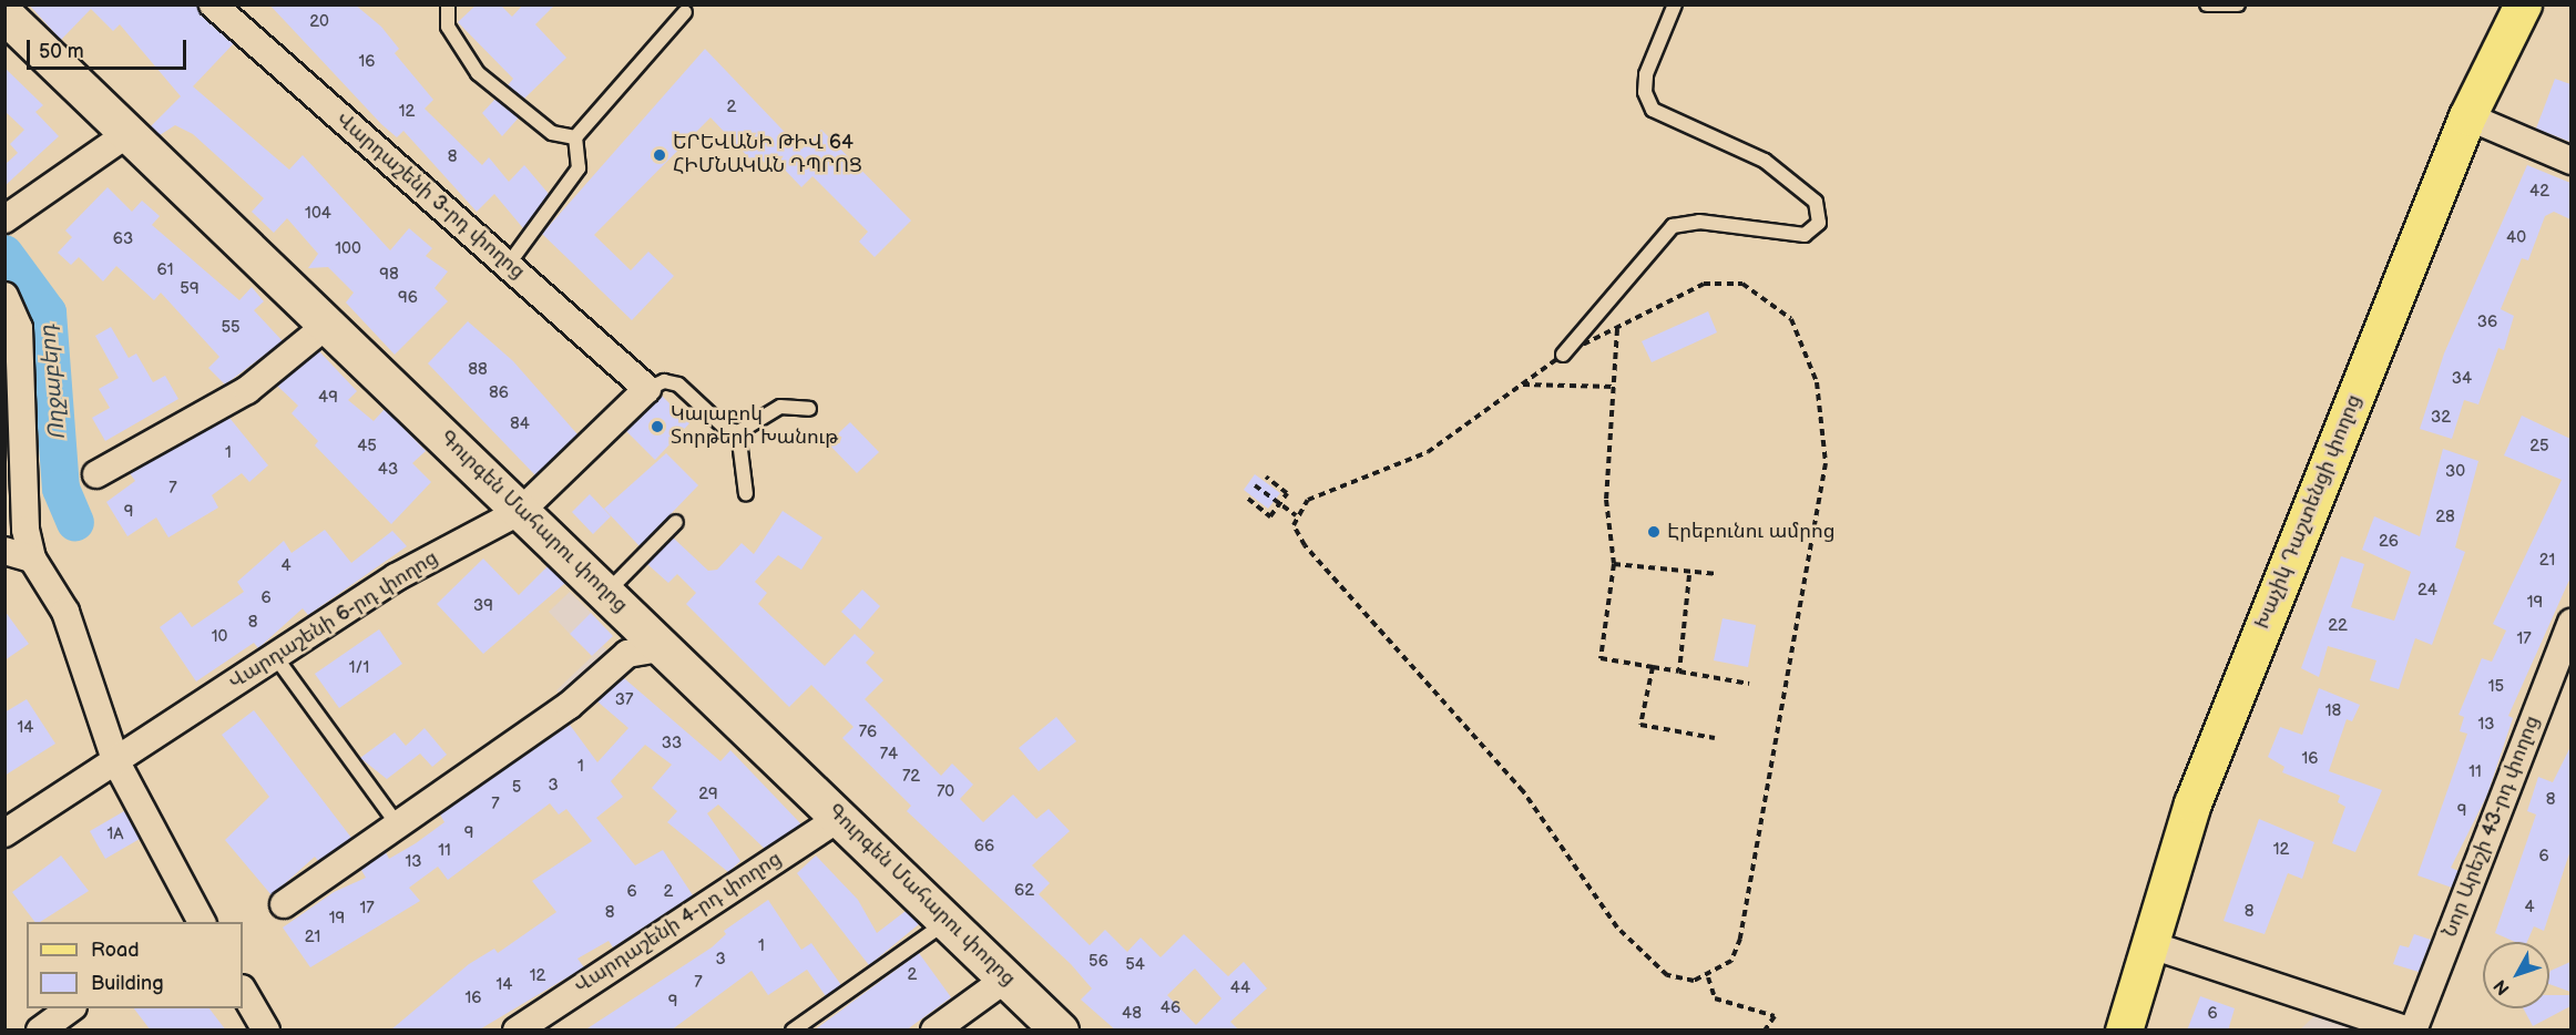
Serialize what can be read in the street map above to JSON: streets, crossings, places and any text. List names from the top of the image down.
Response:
{
  "streets": {
    "main road": ["Խաչիկ Դաշտենցի փողոց", "Գուրգեն Մահարու փողոց"],
    "street": [
      "Վարդաշենի 3-րդ փողոց",
      "Վարդաշենի 6-րդ փողոց",
      "Նոր Արեշի 43-րդ փողոց",
      "Վարդաշենի 4-րդ փողոց"
    ]
  },
  "crossings": [
    ["Վարդաշենի 3-րդ փողոց", "Վարդաշենի 6-րդ փողոց"],
    ["Գուրգեն Մահարու փողոց", "Վարդաշենի 6-րդ փողոց"],
    ["Գուրգեն Մահարու փողոց", "Վարդաշենի 4-րդ փողոց"]
  ],
  "water": ["Ողջաբերդ"],
  "places": ["ԵՐԵՎԱՆԻ ԹԻՎ 64 ՀԻՄՆԱԿԱՆ ԴՊՐՈՑ", "Կալաբոկ Տորթերի Խանութ", "Էրեբունու ամրոց"],
  "house_numbers": [
    "20",
    "16",
    "2",
    "12",
    "8",
    "42",
    "104",
    "40",
    "63",
    "100",
    "61",
    "98",
    "59",
    "96",
    "36",
    "55",
    "88",
    "34",
    "86",
    "49",
    "32",
    "84",
    "45",
    "25",
    "1",
    "43",
    "30",
    "7",
    "9",
    "28",
    "26",
    "21",
    "4",
    "24",
    "6",
    "19",
    "39",
    "8",
    "22",
    "10",
    "17",
    "1/1",
    "15",
    "37",
    "18",
    "13",
    "14",
    "76",
    "33",
    "74",
    "16",
    "1",
    "11",
    "72",
    "3",
    "5",
    "70",
    "29",
    "8",
    "7",
    "9",
    "9",
    "1A",
    "66",
    "12",
    "11",
    "6",
    "13",
    "62",
    "6",
    "2",
    "4",
    "17",
    "8",
    "8",
    "19",
    "21",
    "1",
    "3",
    "56",
    "54",
    "2",
    "12",
    "7",
    "14",
    "44",
    "16",
    "9",
    "46",
    "48",
    "6"
  ],
  "legend": ["Road", "Building"],
  "scale_bar": "50 m",
  "north": "bottom left"
}
